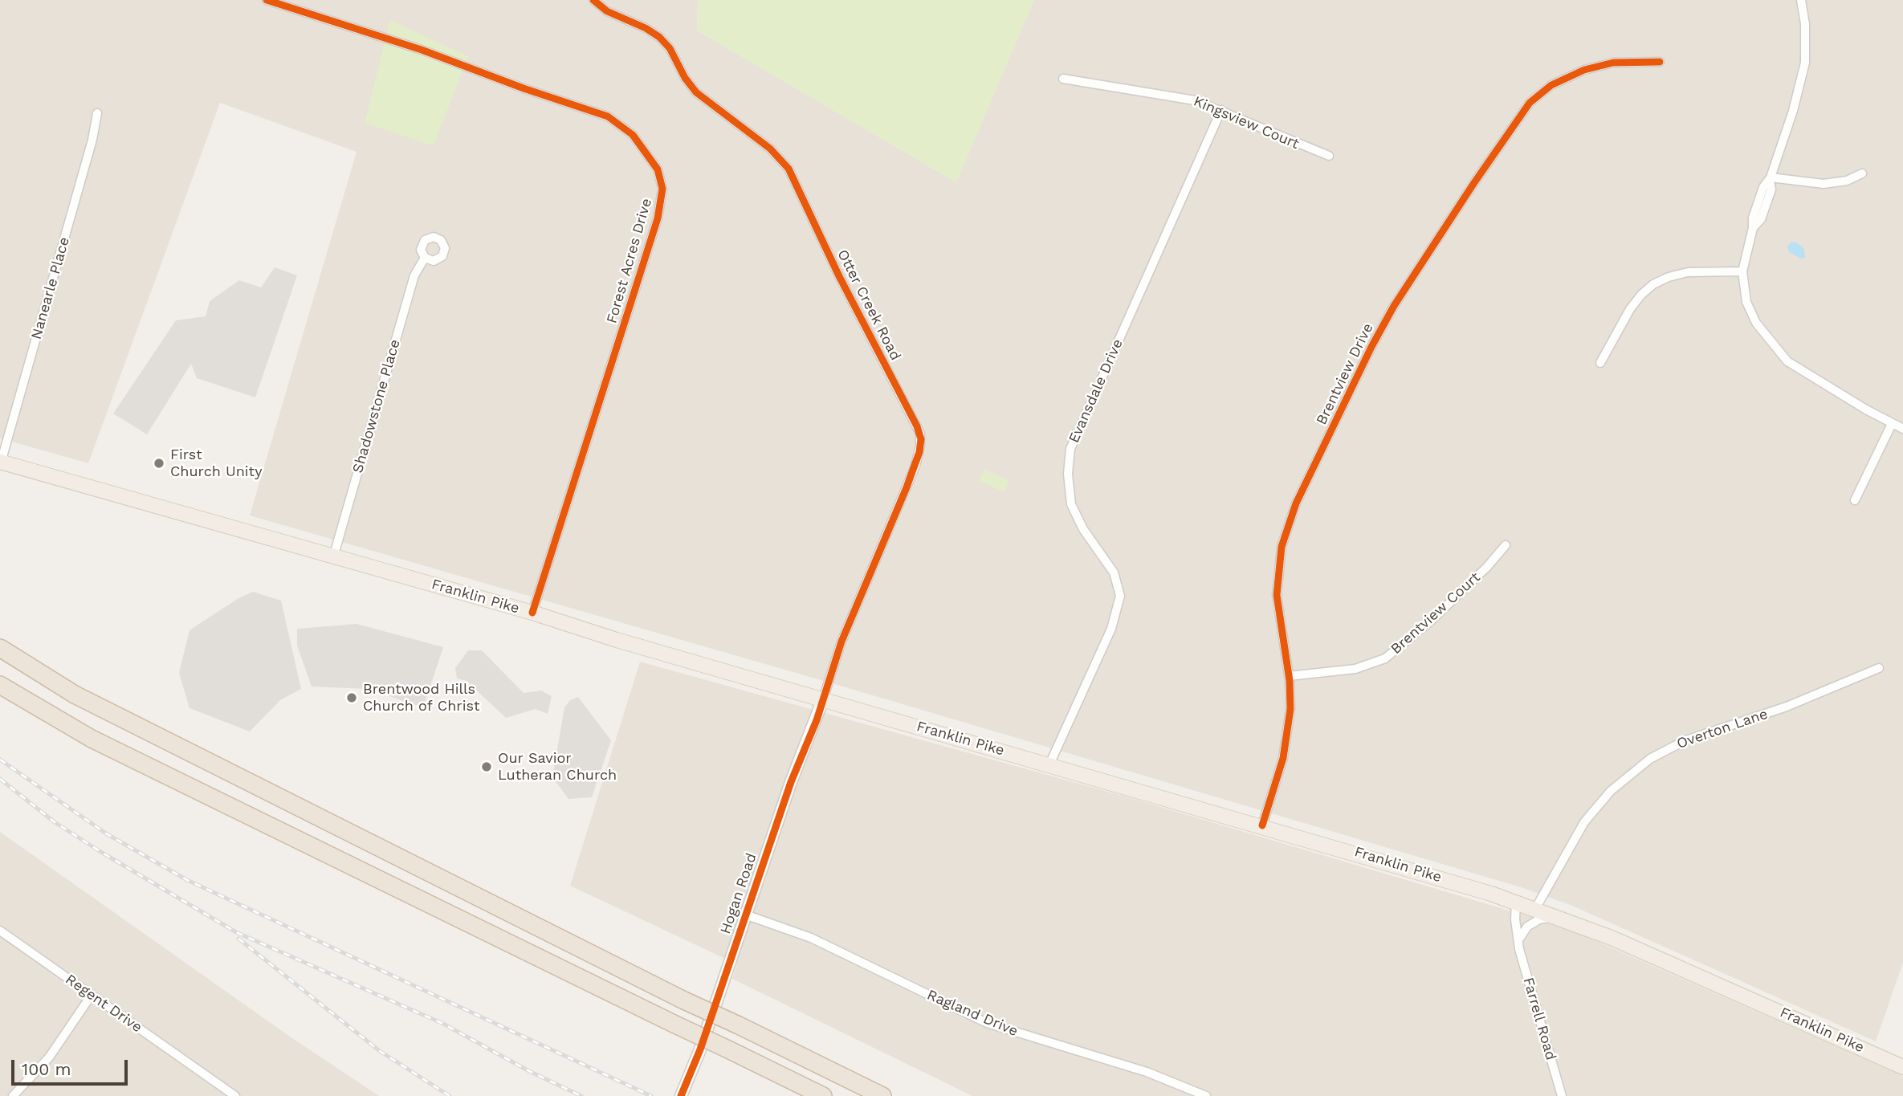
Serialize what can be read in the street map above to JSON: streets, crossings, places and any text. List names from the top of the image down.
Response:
{
  "streets": {
    "main road": ["Franklin Pike"],
    "street": [
      "Kingsview Court",
      "Forest Acres Drive",
      "Nanearle Place",
      "Otter Creek Road",
      "Brentview Drive",
      "Evansdale Drive",
      "Shadowstone Place",
      "Brentview Court",
      "Overton Lane",
      "Hogan Road",
      "Regent Drive",
      "Ragland Drive",
      "Farrell Road"
    ]
  },
  "crossings": [
    ["Kingsview Court", "Evansdale Drive"],
    ["Forest Acres Drive", "Franklin Pike"],
    ["Nanearle Place", "Franklin Pike"],
    ["Otter Creek Road", "Franklin Pike"],
    ["Otter Creek Road", "Hogan Road"],
    ["Brentview Drive", "Franklin Pike"],
    ["Brentview Drive", "Brentview Court"],
    ["Evansdale Drive", "Franklin Pike"],
    ["Shadowstone Place", "Franklin Pike"],
    ["Franklin Pike", "Overton Lane"],
    ["Franklin Pike", "Hogan Road"],
    ["Franklin Pike", "Farrell Road"],
    ["Hogan Road", "Ragland Drive"]
  ],
  "places": ["First Church Unity", "Brentwood Hills Church of Christ", "Our Savior Lutheran Church"],
  "scale_bar": "100 m"
}
